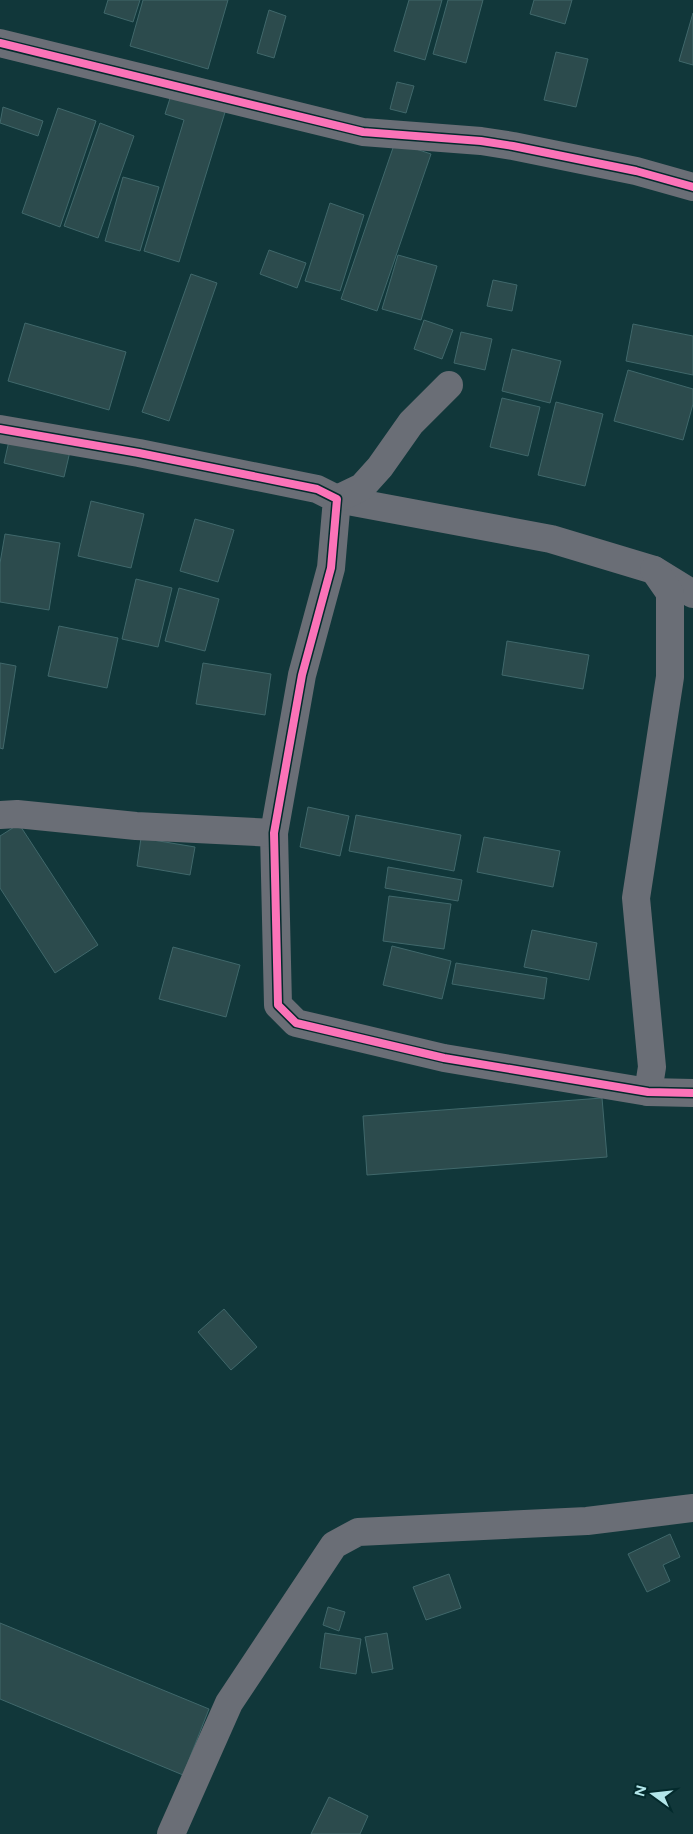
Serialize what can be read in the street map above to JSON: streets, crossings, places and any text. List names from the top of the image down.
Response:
{
  "north": "left"
}
